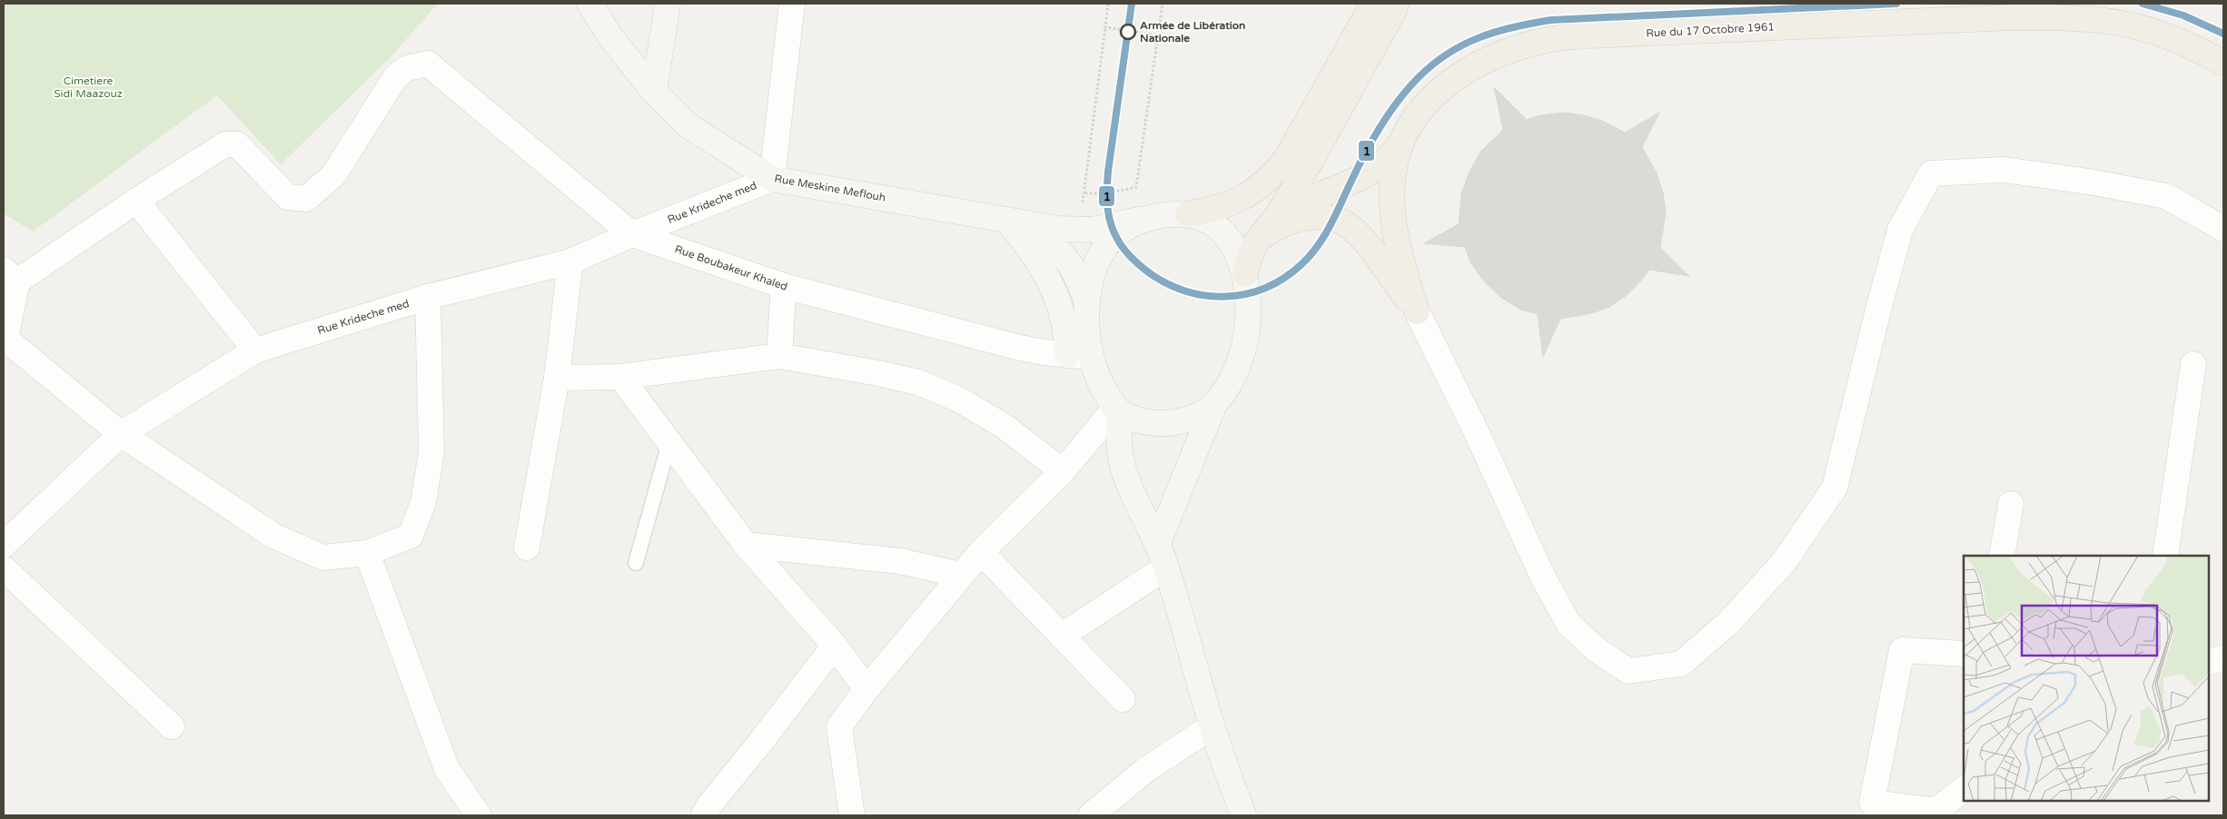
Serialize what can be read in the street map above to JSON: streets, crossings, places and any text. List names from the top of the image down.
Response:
{
  "streets": {
    "main road": ["Rue du 17 Octobre 1961", "Rue Meskine Meflouh"],
    "street": ["Rue Krideche med", "Rue Boubakeur Khaled"]
  },
  "crossings": [
    ["Rue Meskine Meflouh", "Rue Krideche med"],
    ["Rue Krideche med", "Rue Boubakeur Khaled"]
  ],
  "parks": ["Cimetiere Sidi Maazouz"],
  "places": ["Armée de Libération Nationale"],
  "lines": ["transit line 1"]
}
